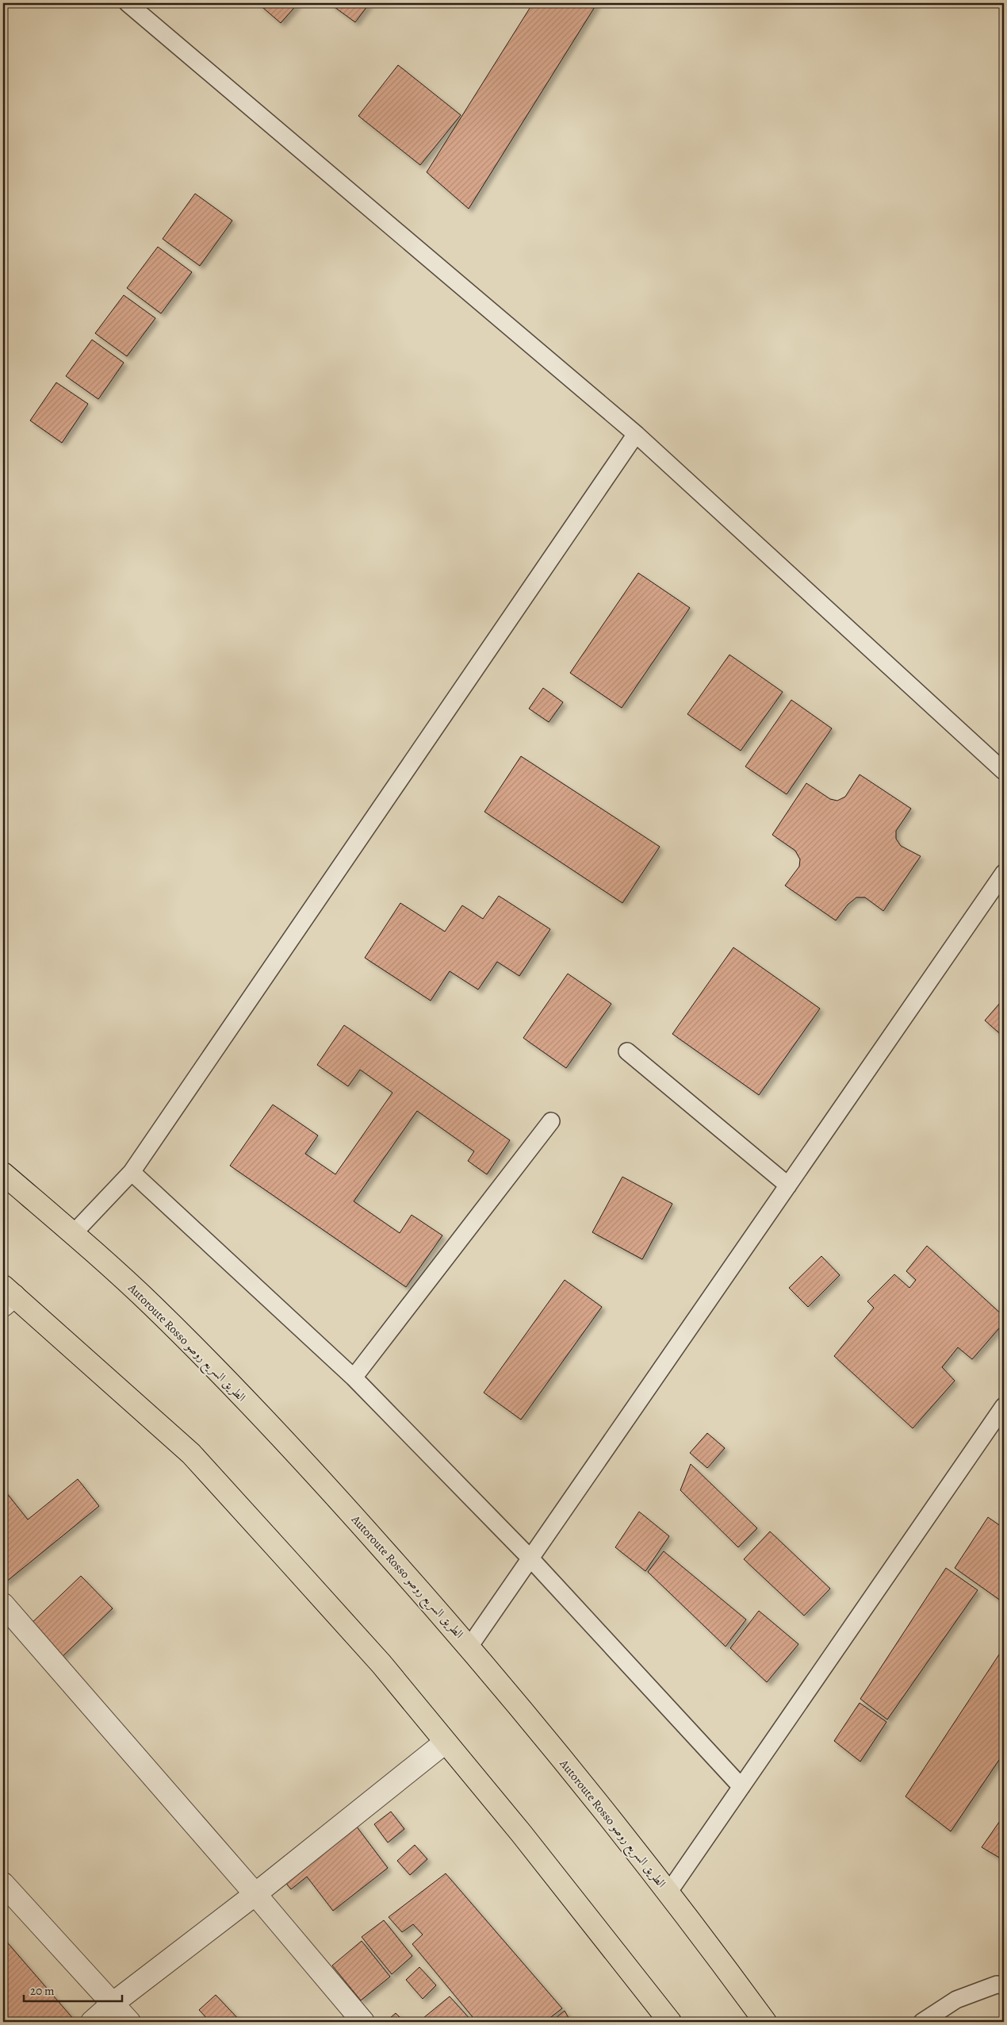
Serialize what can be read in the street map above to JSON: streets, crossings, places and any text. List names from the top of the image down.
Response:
{
  "streets": {
    "highway": ["Autoroute Rosso الطريق السريع روصو"]
  },
  "scale_bar": "20 m"
}
